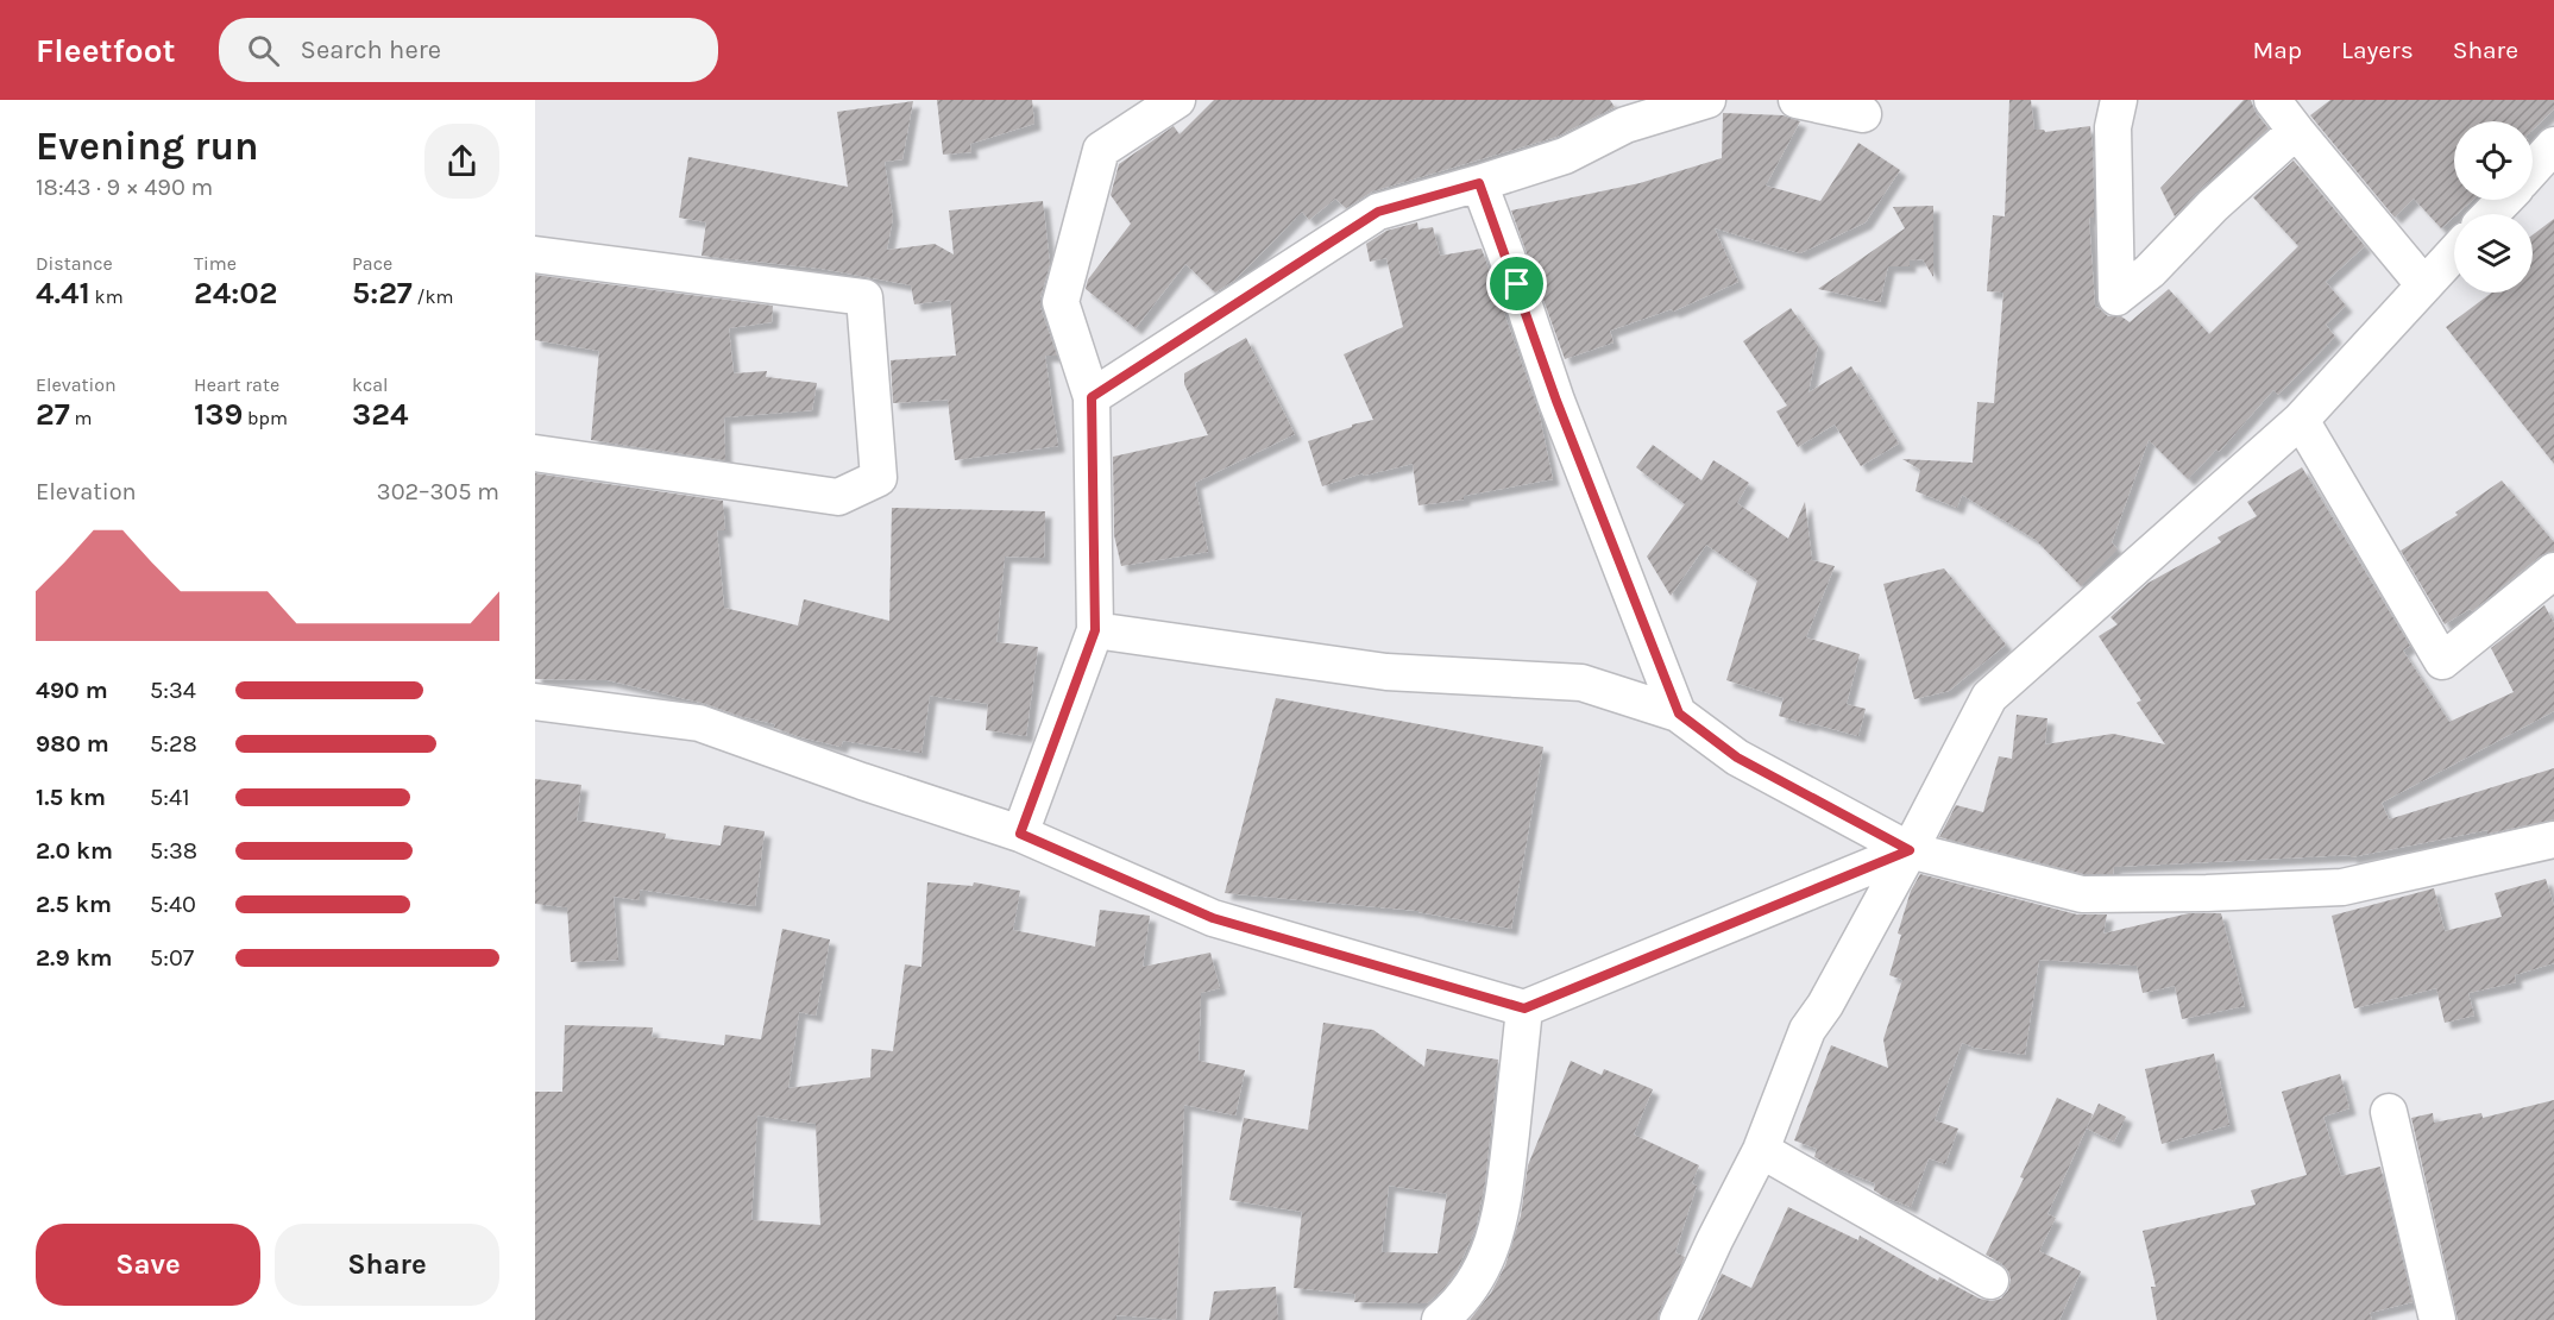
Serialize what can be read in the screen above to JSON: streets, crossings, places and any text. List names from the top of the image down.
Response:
{
  "page": {
    "header": "Fleetfoot",
    "search": "Search here",
    "nav": ["Map", "Layers", "Share"],
    "heading": ["Evening run", "18:43 · 9 × 490 m"],
    "stats": [
      ["Distance", "4.41 km"],
      ["Time", "24:02"],
      ["Pace", "5:27 /km"],
      ["Elevation", "27 m"],
      ["Heart rate", "139 bpm"],
      ["kcal", "324"]
    ],
    "chart": ["Elevation", "302–305 m"],
    "list": [
      {
        "name": "490 m",
        "note": "5:34"
      },
      {
        "name": "980 m",
        "note": "5:28"
      },
      {
        "name": "1.5 km",
        "note": "5:41"
      },
      {
        "name": "2.0 km",
        "note": "5:38"
      },
      {
        "name": "2.5 km",
        "note": "5:40"
      },
      {
        "name": "2.9 km",
        "note": "5:07"
      }
    ],
    "buttons": ["Save", "Share"]
  }
}
